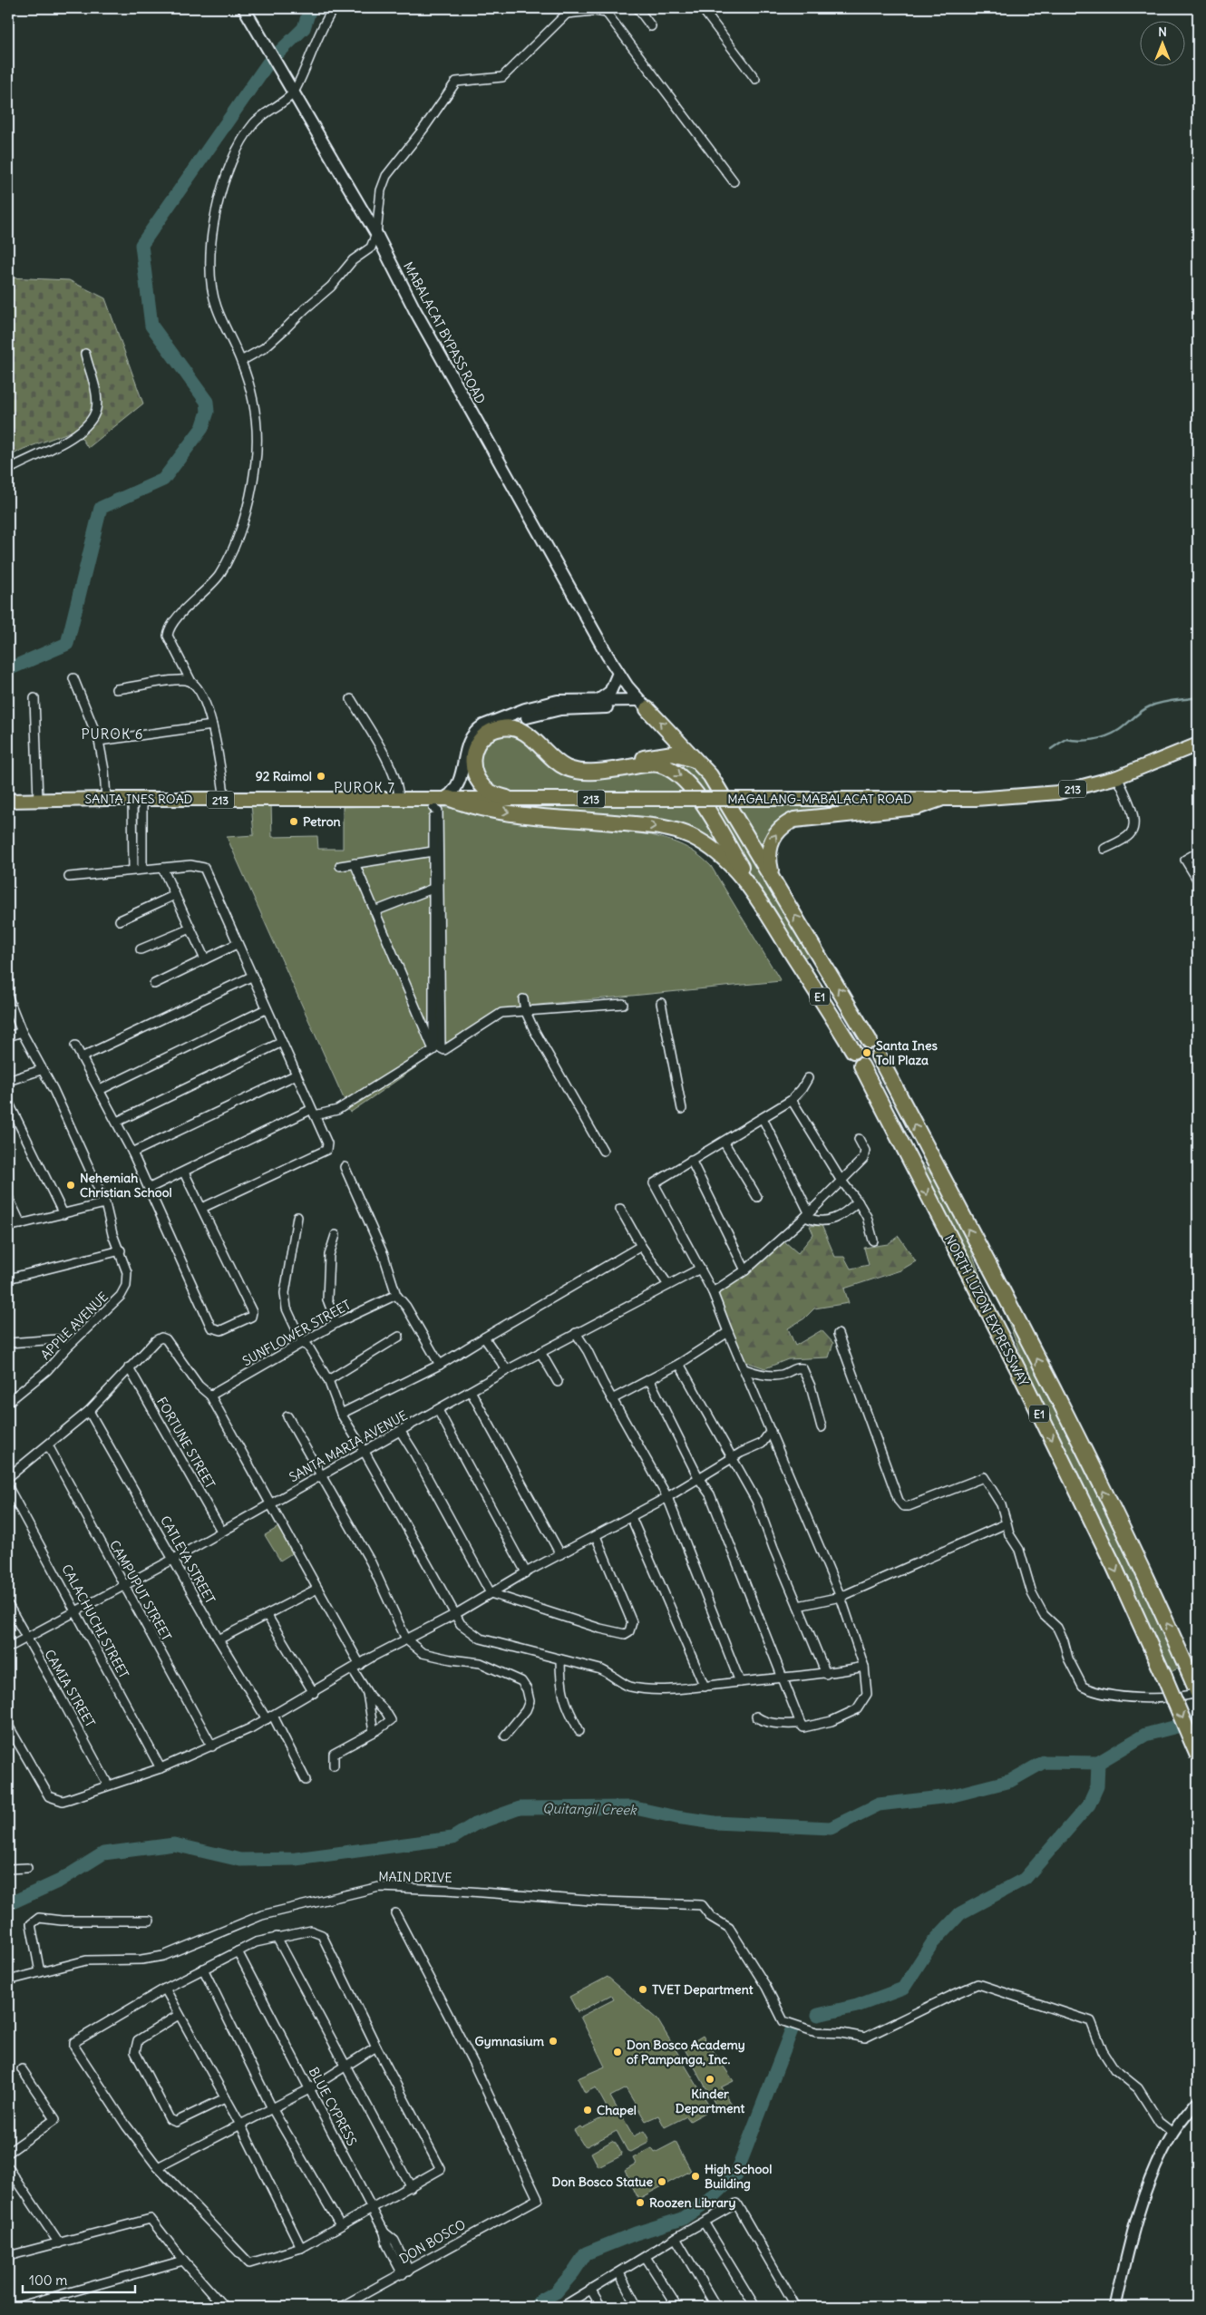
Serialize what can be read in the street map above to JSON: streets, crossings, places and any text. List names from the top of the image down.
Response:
{
  "streets": {
    "highway": ["E1", "NORTH LUZON EXPRESSWAY"],
    "main road": [
      "MABALACAT BYPASS ROAD",
      "213",
      "SANTA INES ROAD",
      "MAGALANG-MABALACAT ROAD"
    ],
    "street": [
      "APPLE AVENUE",
      "SUNFLOWER STREET",
      "FORTUNE STREET",
      "SANTA MARIA AVENUE",
      "CATLEYA STREET",
      "CAMPUPUT STREET",
      "CALACHUCHI STREET",
      "CAMIA STREET",
      "MAIN DRIVE",
      "BLUE CYPRESS",
      "DON BOSCO"
    ]
  },
  "crossings": [
    ["SANTA INES ROAD", "MAGALANG-MABALACAT ROAD"],
    ["FORTUNE STREET", "SANTA MARIA AVENUE"],
    ["SANTA MARIA AVENUE", "CATLEYA STREET"],
    ["SANTA MARIA AVENUE", "CAMPUPUT STREET"],
    ["SANTA MARIA AVENUE", "CALACHUCHI STREET"],
    ["SANTA MARIA AVENUE", "CAMIA STREET"],
    ["BLUE CYPRESS", "DON BOSCO"]
  ],
  "districts": ["PUROK 6", "PUROK 7"],
  "water": ["Quitangil Creek"],
  "places": [
    "92 Raimol",
    "Petron",
    "Santa Ines Toll Plaza",
    "Nehemiah Christian School",
    "TVET Department",
    "Gymnasium",
    "Don Bosco Academy of Pampanga, Inc.",
    "Kinder Department",
    "Chapel",
    "High School Building",
    "Don Bosco Statue",
    "Roozen Library"
  ],
  "scale_bar": "100 m",
  "north": "top"
}
